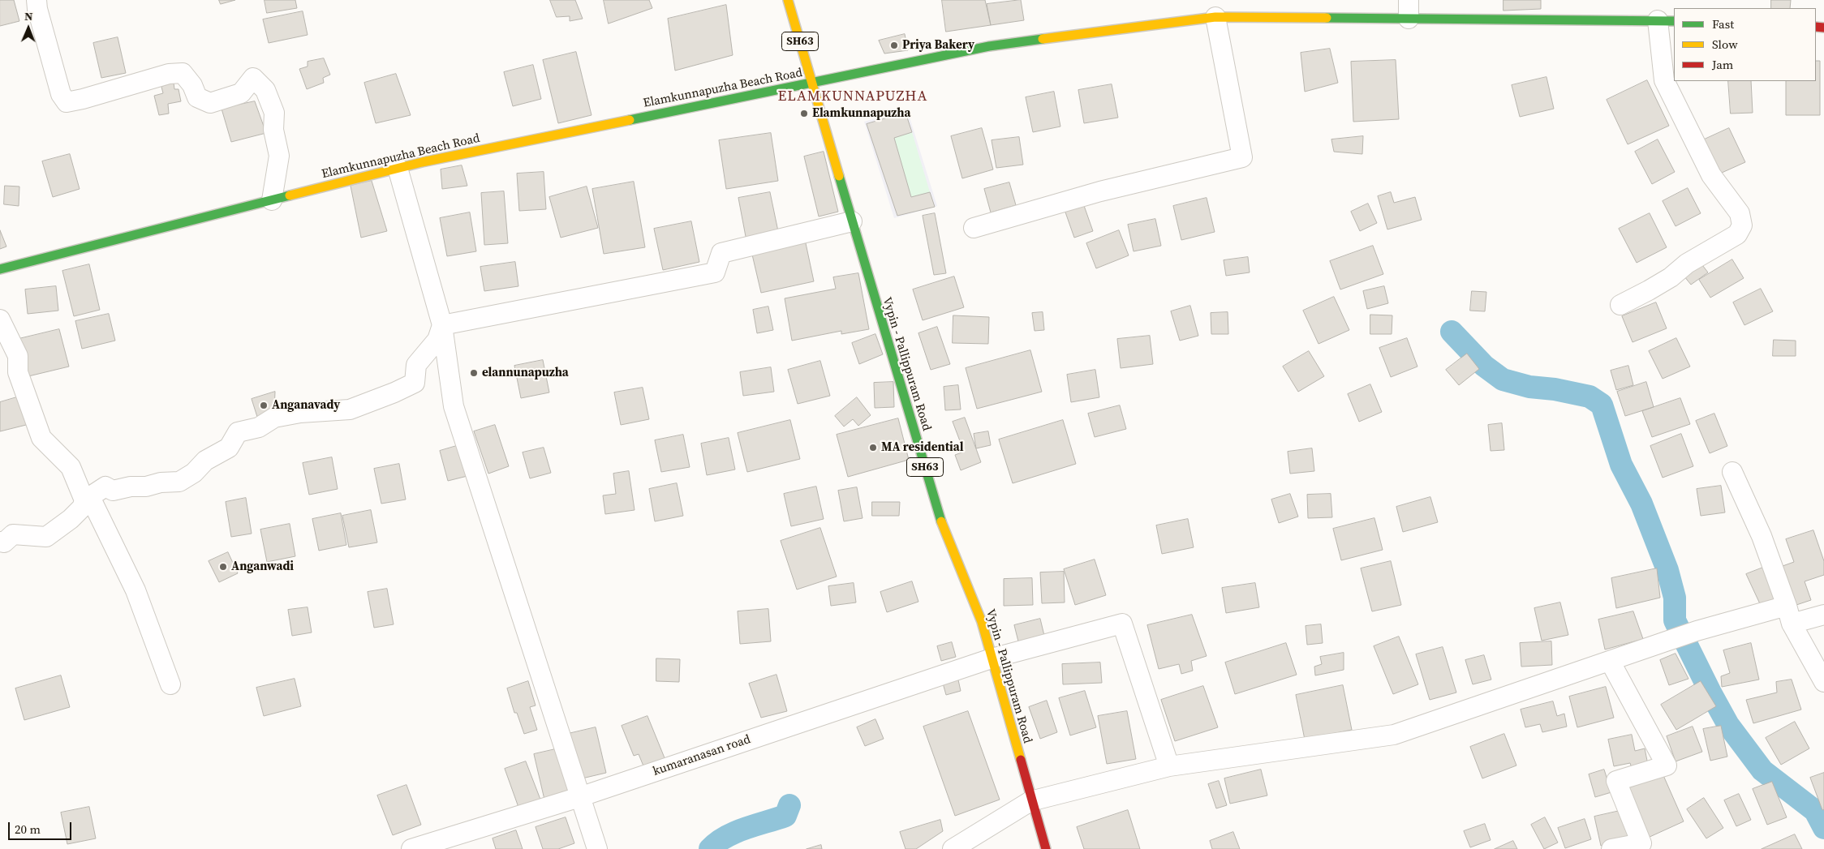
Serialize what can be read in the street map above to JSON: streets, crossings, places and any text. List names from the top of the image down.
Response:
{
  "streets": {
    "main road": ["SH63", "Elamkunnapuzha Beach Road", "Vypin - Pallippuram Road"],
    "street": ["kumaranasan road"]
  },
  "crossings": [
    ["Elamkunnapuzha Beach Road", "Vypin - Pallippuram Road"],
    ["Vypin - Pallippuram Road", "kumaranasan road"]
  ],
  "districts": ["ELAMKUNNAPUZHA"],
  "places": [
    "Priya Bakery",
    "Elamkunnapuzha",
    "elannunapuzha",
    "Anganavady",
    "MA residential",
    "Anganwadi"
  ],
  "legend": ["Fast", "Slow", "Jam"],
  "scale_bar": "20 m",
  "north": "top"
}
